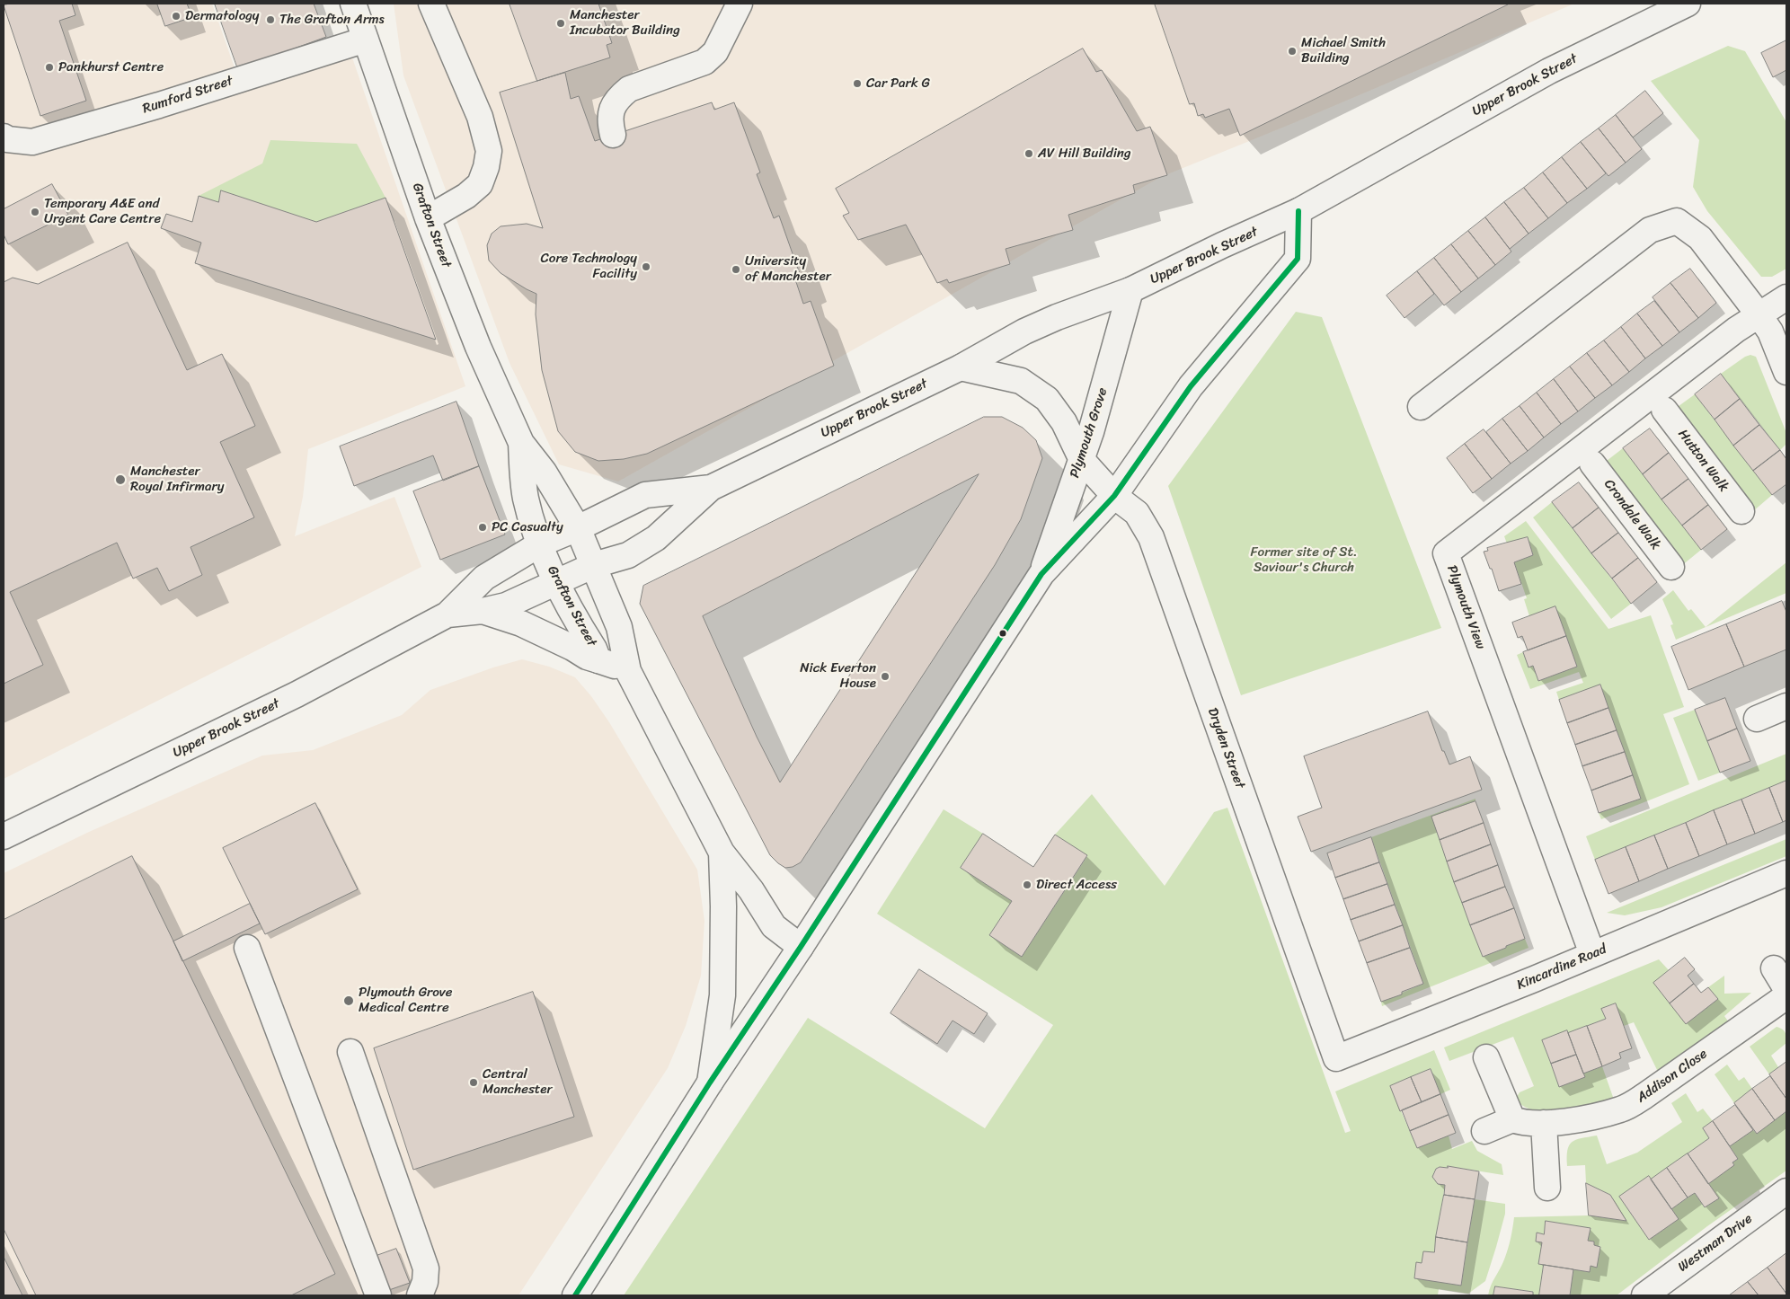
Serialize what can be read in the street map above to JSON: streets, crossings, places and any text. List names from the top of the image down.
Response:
{
  "streets": {
    "main road": [
      "Upper Brook Street",
      "Rumford Street",
      "Grafton Street",
      "Plymouth Grove",
      "Hutton Walk",
      "Crondale Walk",
      "Plymouth View",
      "Dryden Street",
      "Kincardine Road",
      "Addison Close",
      "Westman Drive"
    ]
  },
  "crossings": [
    ["Upper Brook Street", "Grafton Street"],
    ["Upper Brook Street", "Plymouth Grove"],
    ["Upper Brook Street", "Dryden Street"],
    ["Rumford Street", "Grafton Street"],
    ["Grafton Street", "Plymouth Grove"],
    ["Plymouth Grove", "Dryden Street"],
    ["Plymouth View", "Kincardine Road"],
    ["Dryden Street", "Kincardine Road"]
  ],
  "parks": ["Former site of St. Saviour's Church"],
  "places": [
    "Dermatology",
    "The Grafton Arms",
    "Manchester Incubator Building",
    "Michael Smith Building",
    "Pankhurst Centre",
    "Car Park G",
    "AV Hill Building",
    "Temporary A&E and Urgent Care Centre",
    "Core Technology Facility",
    "University of Manchester",
    "Manchester Royal Infirmary",
    "PC Casualty",
    "Nick Everton House",
    "Direct Access",
    "Plymouth Grove Medical Centre",
    "Central Manchester"
  ]
}
